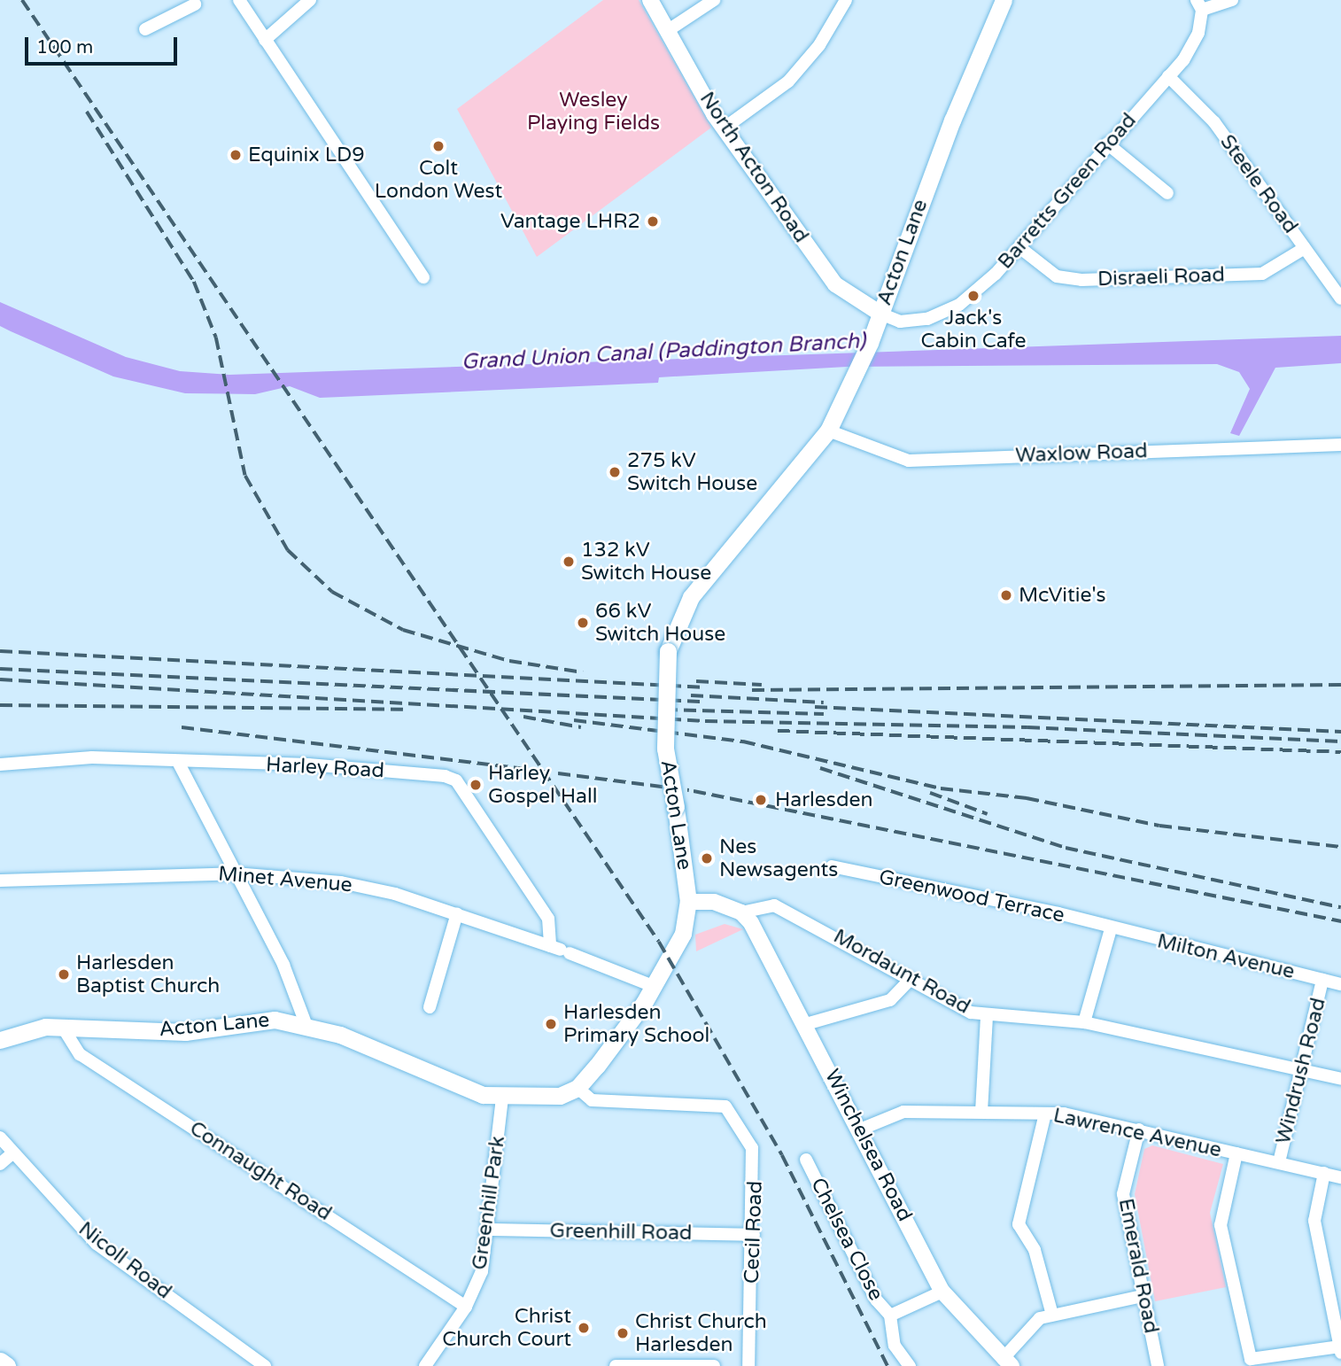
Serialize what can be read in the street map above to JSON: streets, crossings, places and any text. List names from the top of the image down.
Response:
{
  "streets": {
    "main road": ["Acton Lane"],
    "street": [
      "North Acton Road",
      "Steele Road",
      "Barretts Green Road",
      "Disraeli Road",
      "Waxlow Road",
      "Harley Road",
      "Minet Avenue",
      "Greenwood Terrace",
      "Milton Avenue",
      "Mordaunt Road",
      "Windrush Road",
      "Lawrence Avenue",
      "Winchelsea Road",
      "Connaught Road",
      "Greenhill Park",
      "Greenhill Road",
      "Cecil Road",
      "Chelsea Close",
      "Nicoll Road",
      "Emerald Road"
    ]
  },
  "crossings": [
    ["North Acton Road", "Barretts Green Road"],
    ["North Acton Road", "Acton Lane"],
    ["Steele Road", "Barretts Green Road"],
    ["Steele Road", "Disraeli Road"],
    ["Barretts Green Road", "Acton Lane"],
    ["Barretts Green Road", "Disraeli Road"],
    ["Acton Lane", "Waxlow Road"],
    ["Acton Lane", "Minet Avenue"],
    ["Acton Lane", "Connaught Road"],
    ["Acton Lane", "Greenhill Park"],
    ["Acton Lane", "Cecil Road"],
    ["Harley Road", "Minet Avenue"],
    ["Greenwood Terrace", "Milton Avenue"],
    ["Milton Avenue", "Windrush Road"],
    ["Mordaunt Road", "Windrush Road"],
    ["Mordaunt Road", "Winchelsea Road"],
    ["Windrush Road", "Lawrence Avenue"],
    ["Lawrence Avenue", "Winchelsea Road"],
    ["Lawrence Avenue", "Emerald Road"],
    ["Winchelsea Road", "Chelsea Close"],
    ["Connaught Road", "Greenhill Park"],
    ["Greenhill Park", "Greenhill Road"],
    ["Greenhill Road", "Cecil Road"]
  ],
  "water": ["Grand Union Canal (Paddington Branch)"],
  "parks": ["Wesley Playing Fields"],
  "places": [
    "Colt London West",
    "Equinix LD9",
    "Vantage LHR2",
    "Jack's Cabin Cafe",
    "275 kV Switch House",
    "132 kV Switch House",
    "McVitie's",
    "66 kV Switch House",
    "Harley Gospel Hall",
    "Harlesden",
    "Nes Newsagents",
    "Harlesden Baptist Church",
    "Harlesden Primary School",
    "Christ Church Court",
    "Christ Church Harlesden"
  ],
  "scale_bar": "100 m"
}
